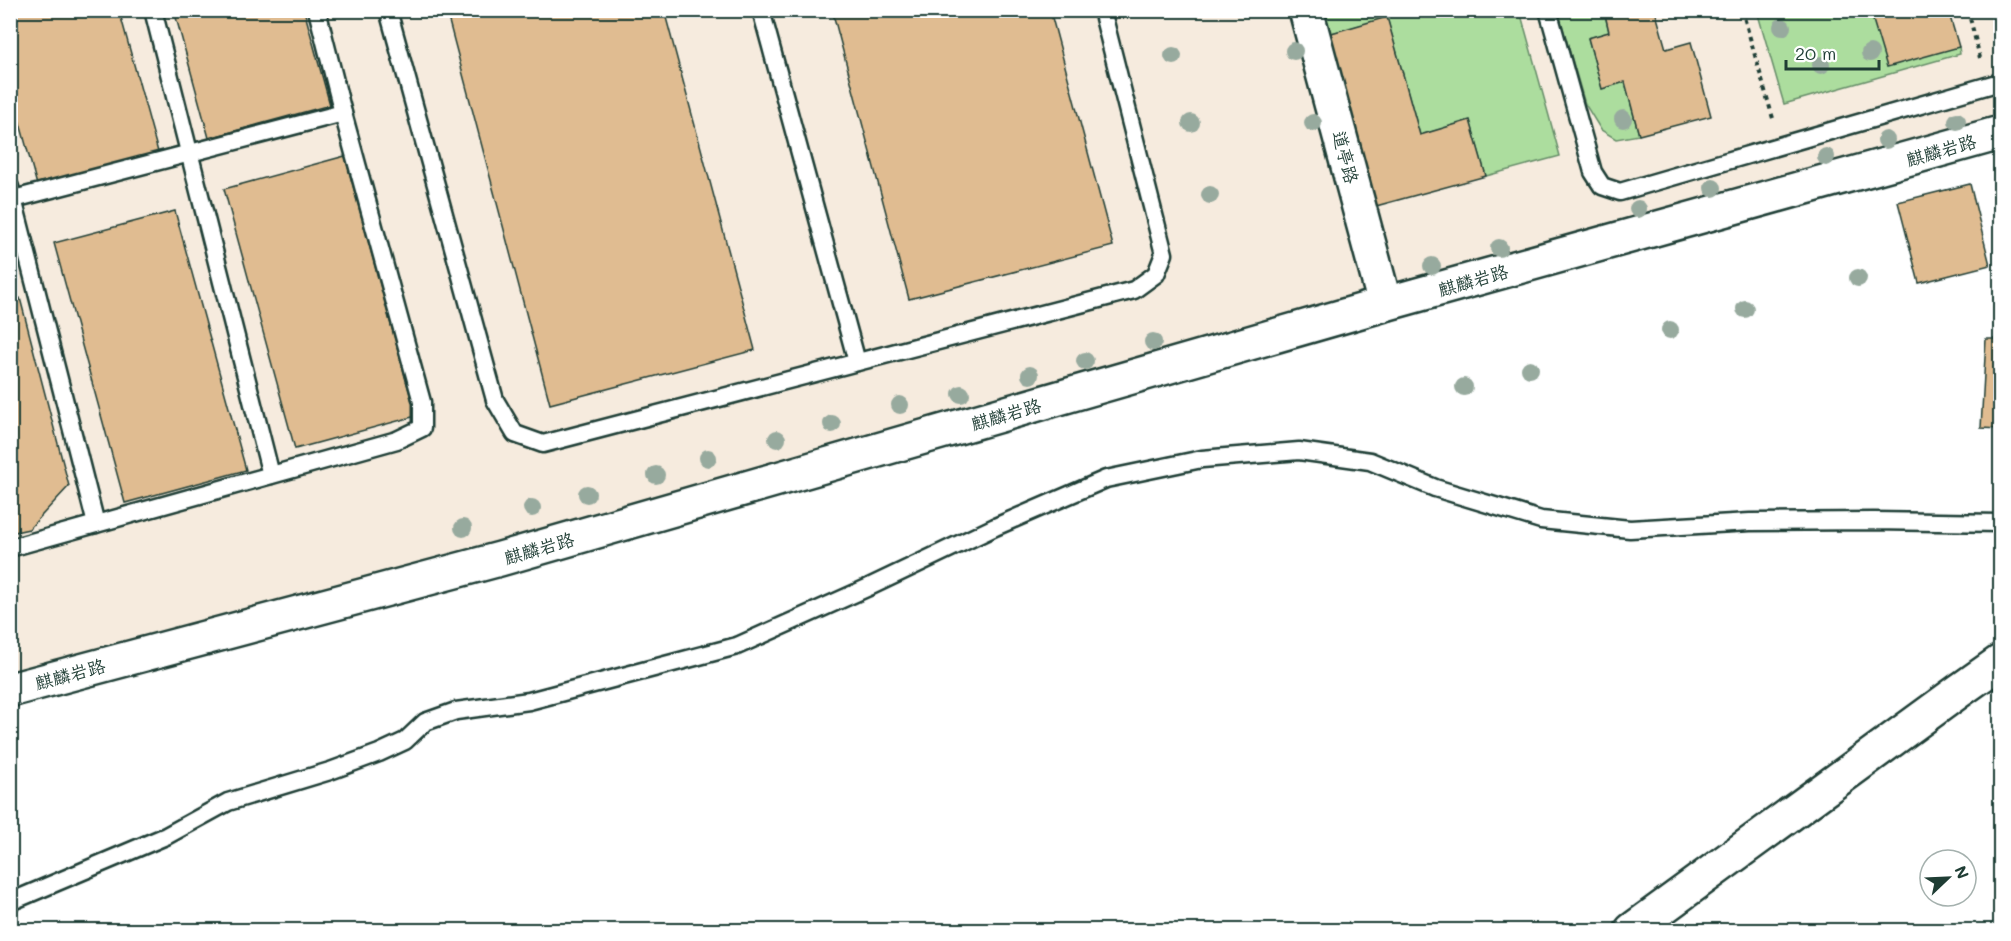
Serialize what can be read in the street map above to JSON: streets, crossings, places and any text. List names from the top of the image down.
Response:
{
  "streets": {
    "main road": ["麒麟岩路", "道亭路"]
  },
  "crossings": [
    ["麒麟岩路", "道亭路"]
  ],
  "scale_bar": "20 m",
  "north": "top right"
}
